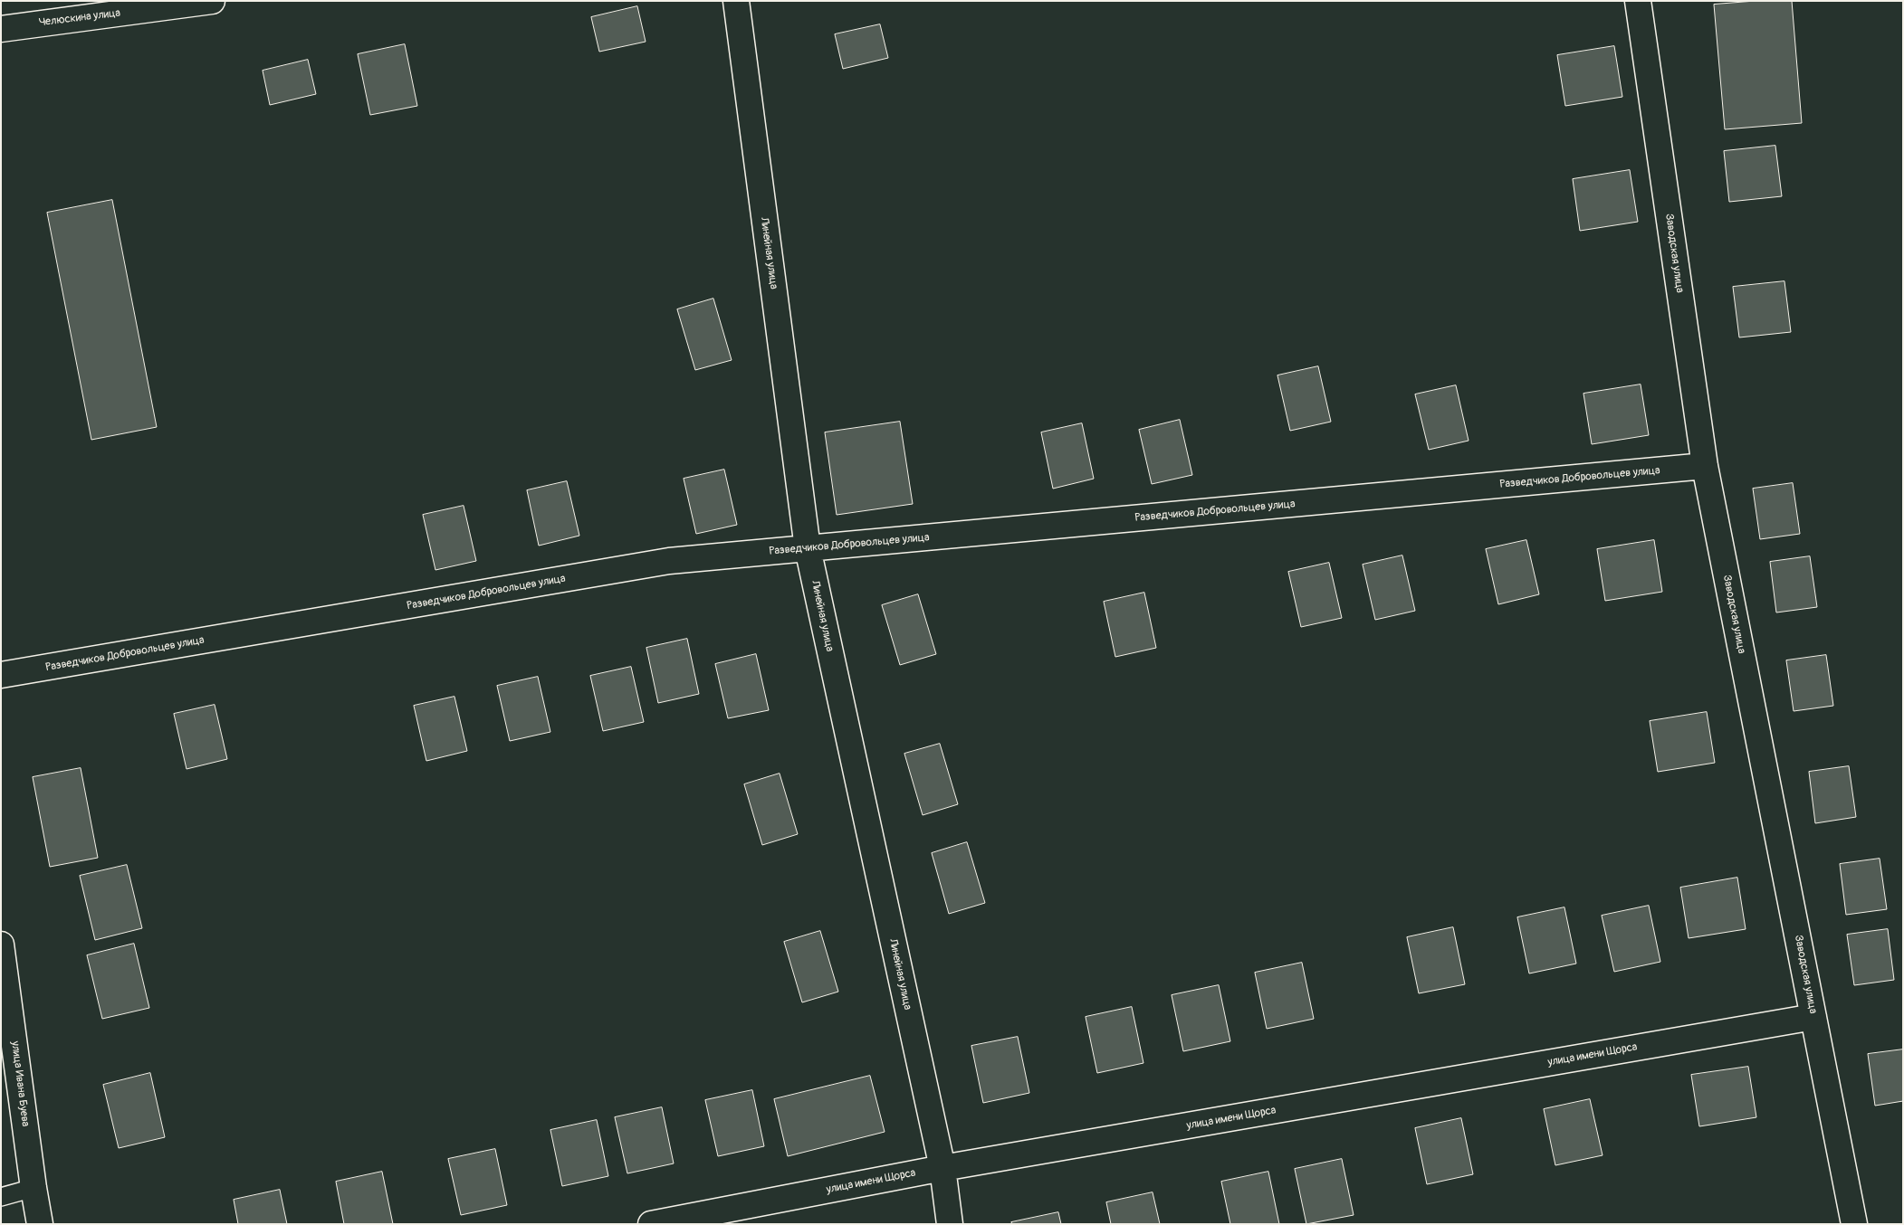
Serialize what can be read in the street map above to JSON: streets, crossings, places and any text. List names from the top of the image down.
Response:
{
  "streets": {
    "street": [
      "Челюскина улица",
      "Линейная улица",
      "Заводская улица",
      "Разведчиков Добровольцев улица",
      "улица имени Щорса",
      "улица Ивана Буева"
    ]
  },
  "crossings": [
    ["Линейная улица", "Разведчиков Добровольцев улица"],
    ["Линейная улица", "улица имени Щорса"],
    ["Заводская улица", "Разведчиков Добровольцев улица"],
    ["Заводская улица", "улица имени Щорса"]
  ]
}
